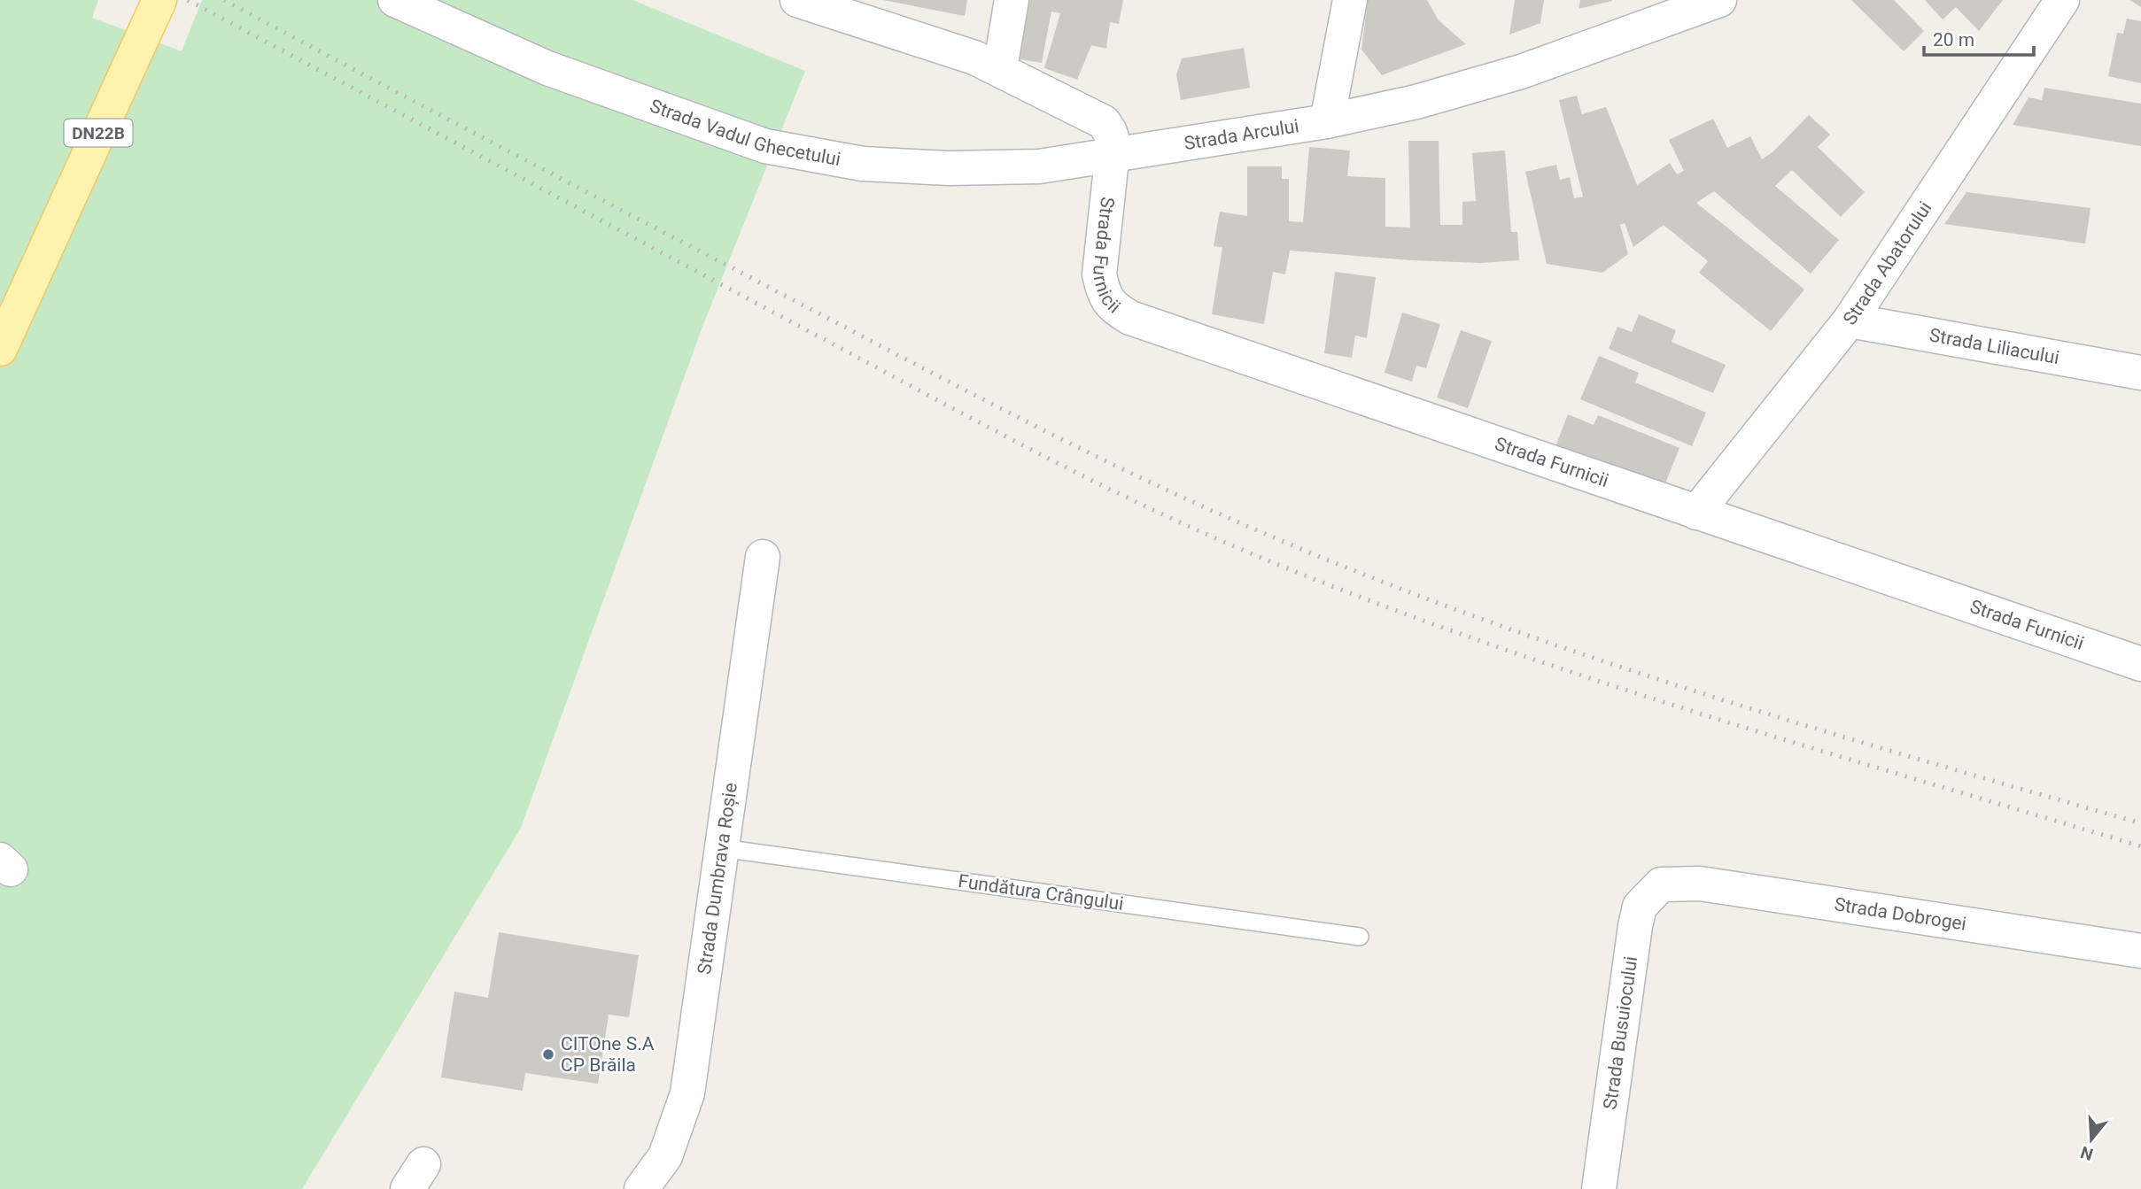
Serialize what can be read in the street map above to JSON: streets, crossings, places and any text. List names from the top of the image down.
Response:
{
  "streets": {
    "main road": ["DN22B"],
    "street": [
      "Strada Vadul Ghecetului",
      "Strada Arcului",
      "Strada Furnicii",
      "Strada Abatorului",
      "Strada Liliacului",
      "Strada Dumbrava Roșie",
      "Strada Dobrogei",
      "Strada Busuiocului"
    ],
    "lane": ["Fundătura Crângului"]
  },
  "crossings": [
    ["Strada Vadul Ghecetului", "Strada Arcului"],
    ["Strada Vadul Ghecetului", "Strada Furnicii"],
    ["Strada Arcului", "Strada Furnicii"],
    ["Strada Furnicii", "Strada Abatorului"],
    ["Strada Abatorului", "Strada Liliacului"],
    ["Strada Dumbrava Roșie", "Fundătura Crângului"],
    ["Strada Dobrogei", "Strada Busuiocului"]
  ],
  "places": ["CITOne S.A CP Brăila"],
  "scale_bar": "20 m",
  "north": "bottom"
}
